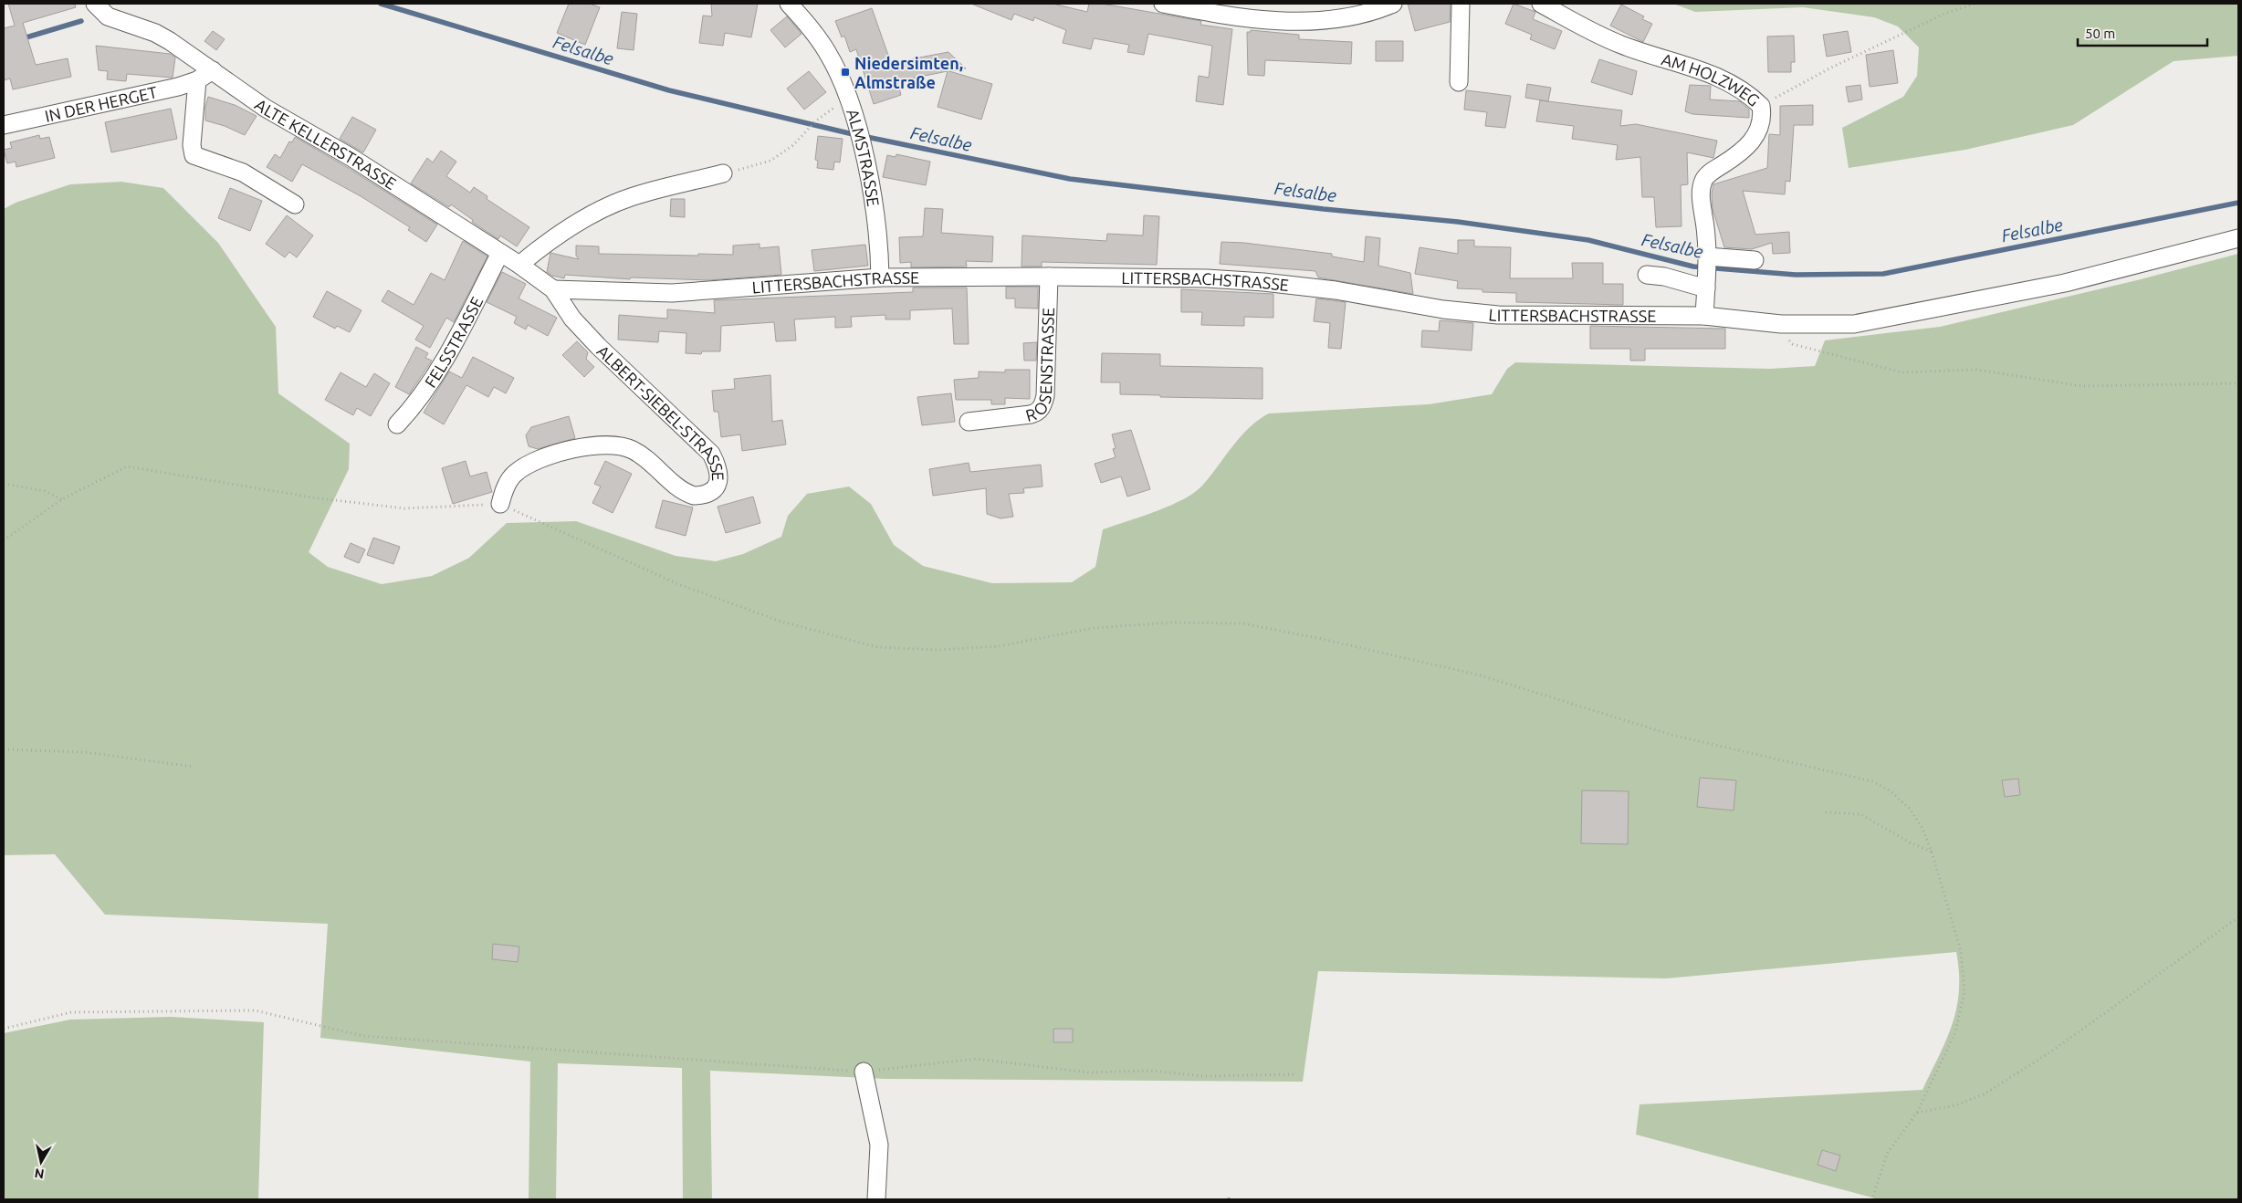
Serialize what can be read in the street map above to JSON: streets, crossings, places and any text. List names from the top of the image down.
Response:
{
  "streets": {
    "street": [
      "AM HOLZWEG",
      "IN DER HERGET",
      "ALTE KELLERSTRASSE",
      "ALMSTRASSE",
      "LITTERSBACHSTRASSE",
      "FELSSTRASSE",
      "ROSENSTRASSE",
      "ALBERT-SIEBEL-STRASSE"
    ]
  },
  "crossings": [
    ["AM HOLZWEG", "LITTERSBACHSTRASSE"],
    ["IN DER HERGET", "ALTE KELLERSTRASSE"],
    ["ALTE KELLERSTRASSE", "LITTERSBACHSTRASSE"],
    ["ALTE KELLERSTRASSE", "FELSSTRASSE"],
    ["ALTE KELLERSTRASSE", "ALBERT-SIEBEL-STRASSE"],
    ["ALMSTRASSE", "LITTERSBACHSTRASSE"],
    ["LITTERSBACHSTRASSE", "ROSENSTRASSE"],
    ["LITTERSBACHSTRASSE", "ALBERT-SIEBEL-STRASSE"]
  ],
  "water": ["Felsalbe"],
  "places": {
    "transit": ["Niedersimten, Almstraße"]
  },
  "scale_bar": "50 m",
  "north": "bottom"
}
